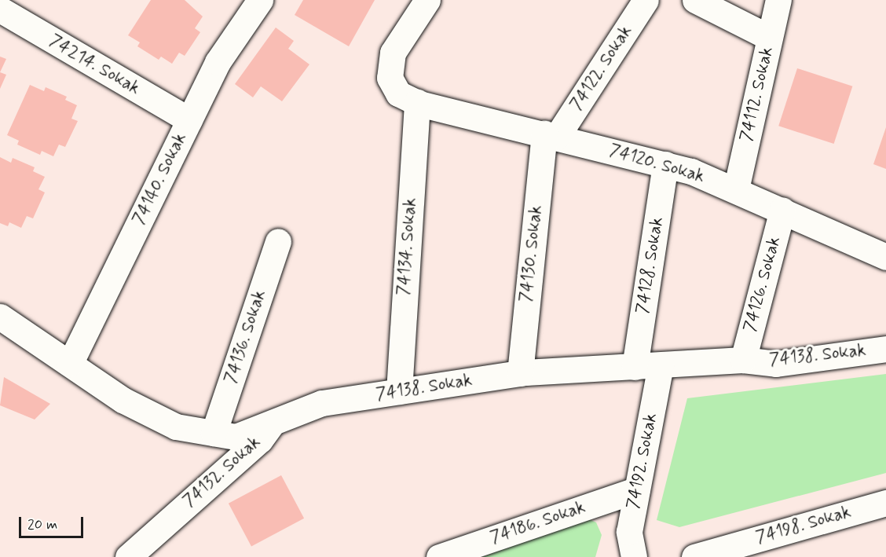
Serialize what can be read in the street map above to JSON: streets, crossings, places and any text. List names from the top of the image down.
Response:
{
  "streets": {
    "street": [
      "74214. Sokak",
      "74122. Sokak",
      "74112. Sokak",
      "74120. Sokak",
      "74140. Sokak",
      "74134. Sokak",
      "74130. Sokak",
      "74128. Sokak",
      "74126. Sokak",
      "74136. Sokak",
      "74138. Sokak",
      "74192. Sokak",
      "74132. Sokak",
      "74186. Sokak",
      "74198. Sokak"
    ]
  },
  "crossings": [
    ["74214. Sokak", "74140. Sokak"],
    ["74122. Sokak", "74120. Sokak"],
    ["74122. Sokak", "74130. Sokak"],
    ["74112. Sokak", "74120. Sokak"],
    ["74120. Sokak", "74134. Sokak"],
    ["74120. Sokak", "74130. Sokak"],
    ["74120. Sokak", "74128. Sokak"],
    ["74120. Sokak", "74126. Sokak"],
    ["74140. Sokak", "74138. Sokak"],
    ["74134. Sokak", "74138. Sokak"],
    ["74130. Sokak", "74138. Sokak"],
    ["74128. Sokak", "74138. Sokak"],
    ["74126. Sokak", "74138. Sokak"],
    ["74136. Sokak", "74138. Sokak"],
    ["74138. Sokak", "74192. Sokak"],
    ["74138. Sokak", "74132. Sokak"],
    ["74192. Sokak", "74186. Sokak"]
  ],
  "scale_bar": "20 m"
}
